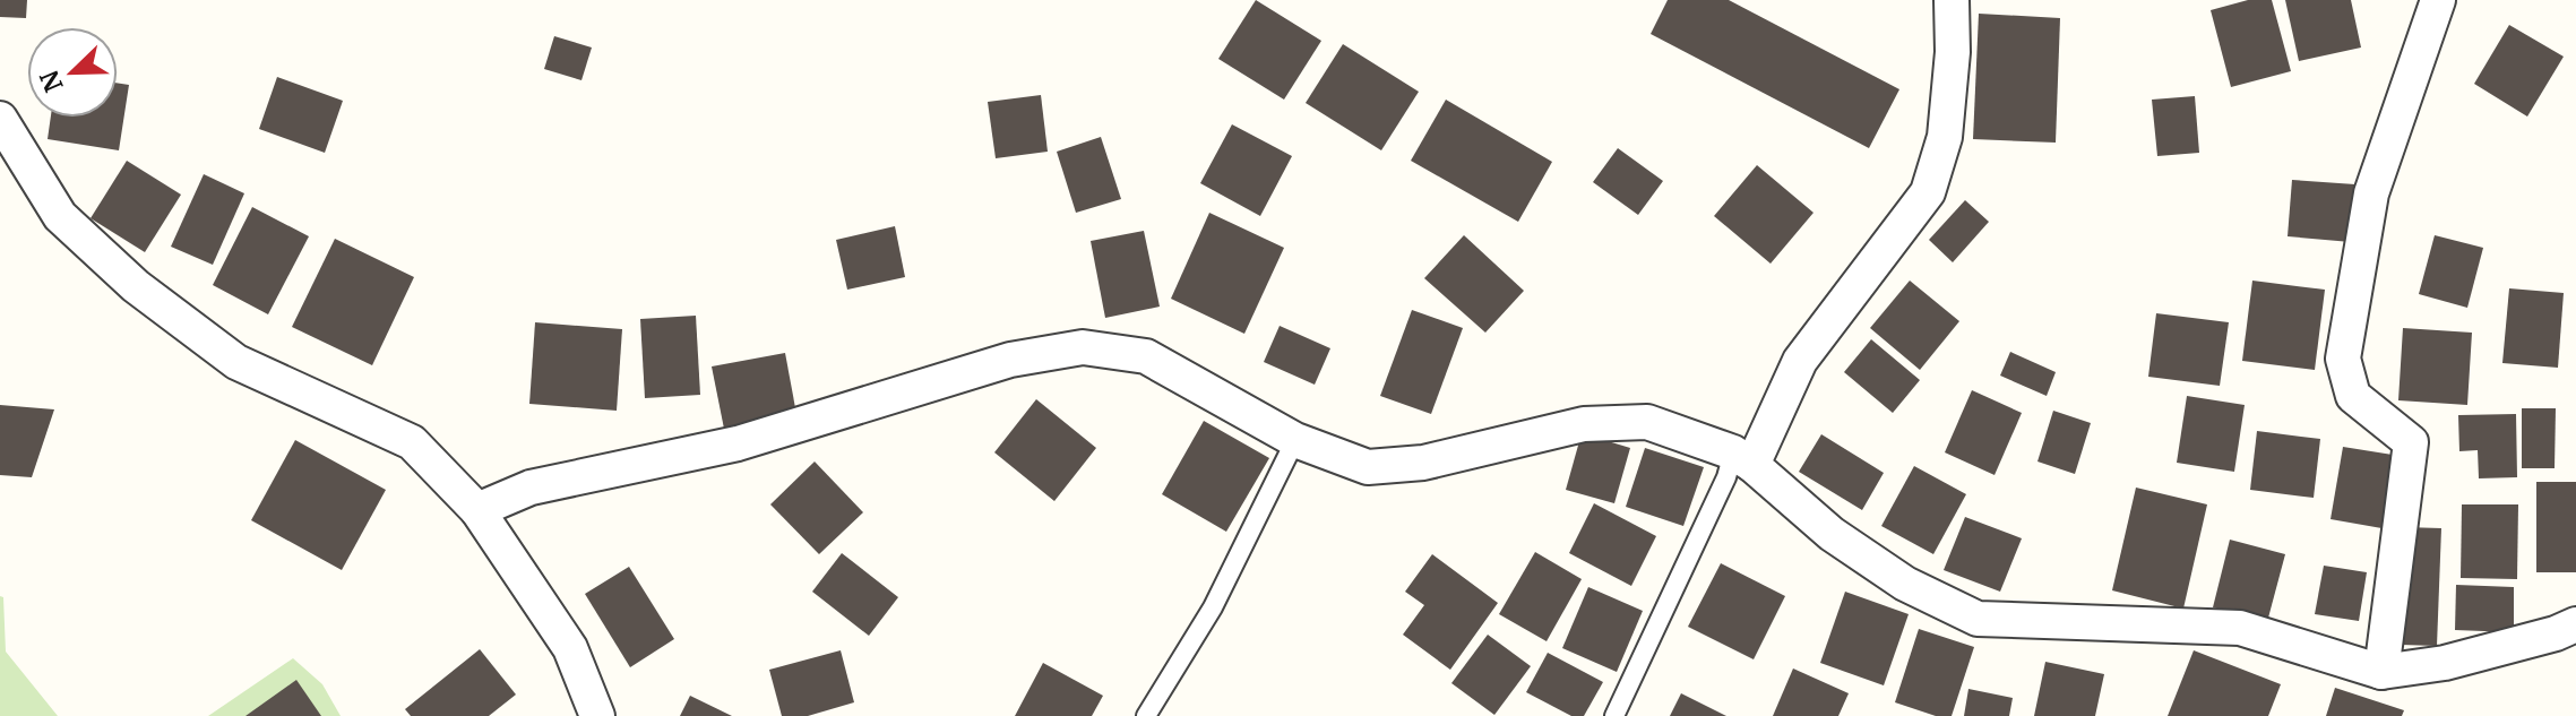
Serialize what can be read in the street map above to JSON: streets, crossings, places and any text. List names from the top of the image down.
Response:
{
  "north": "bottom left"
}
